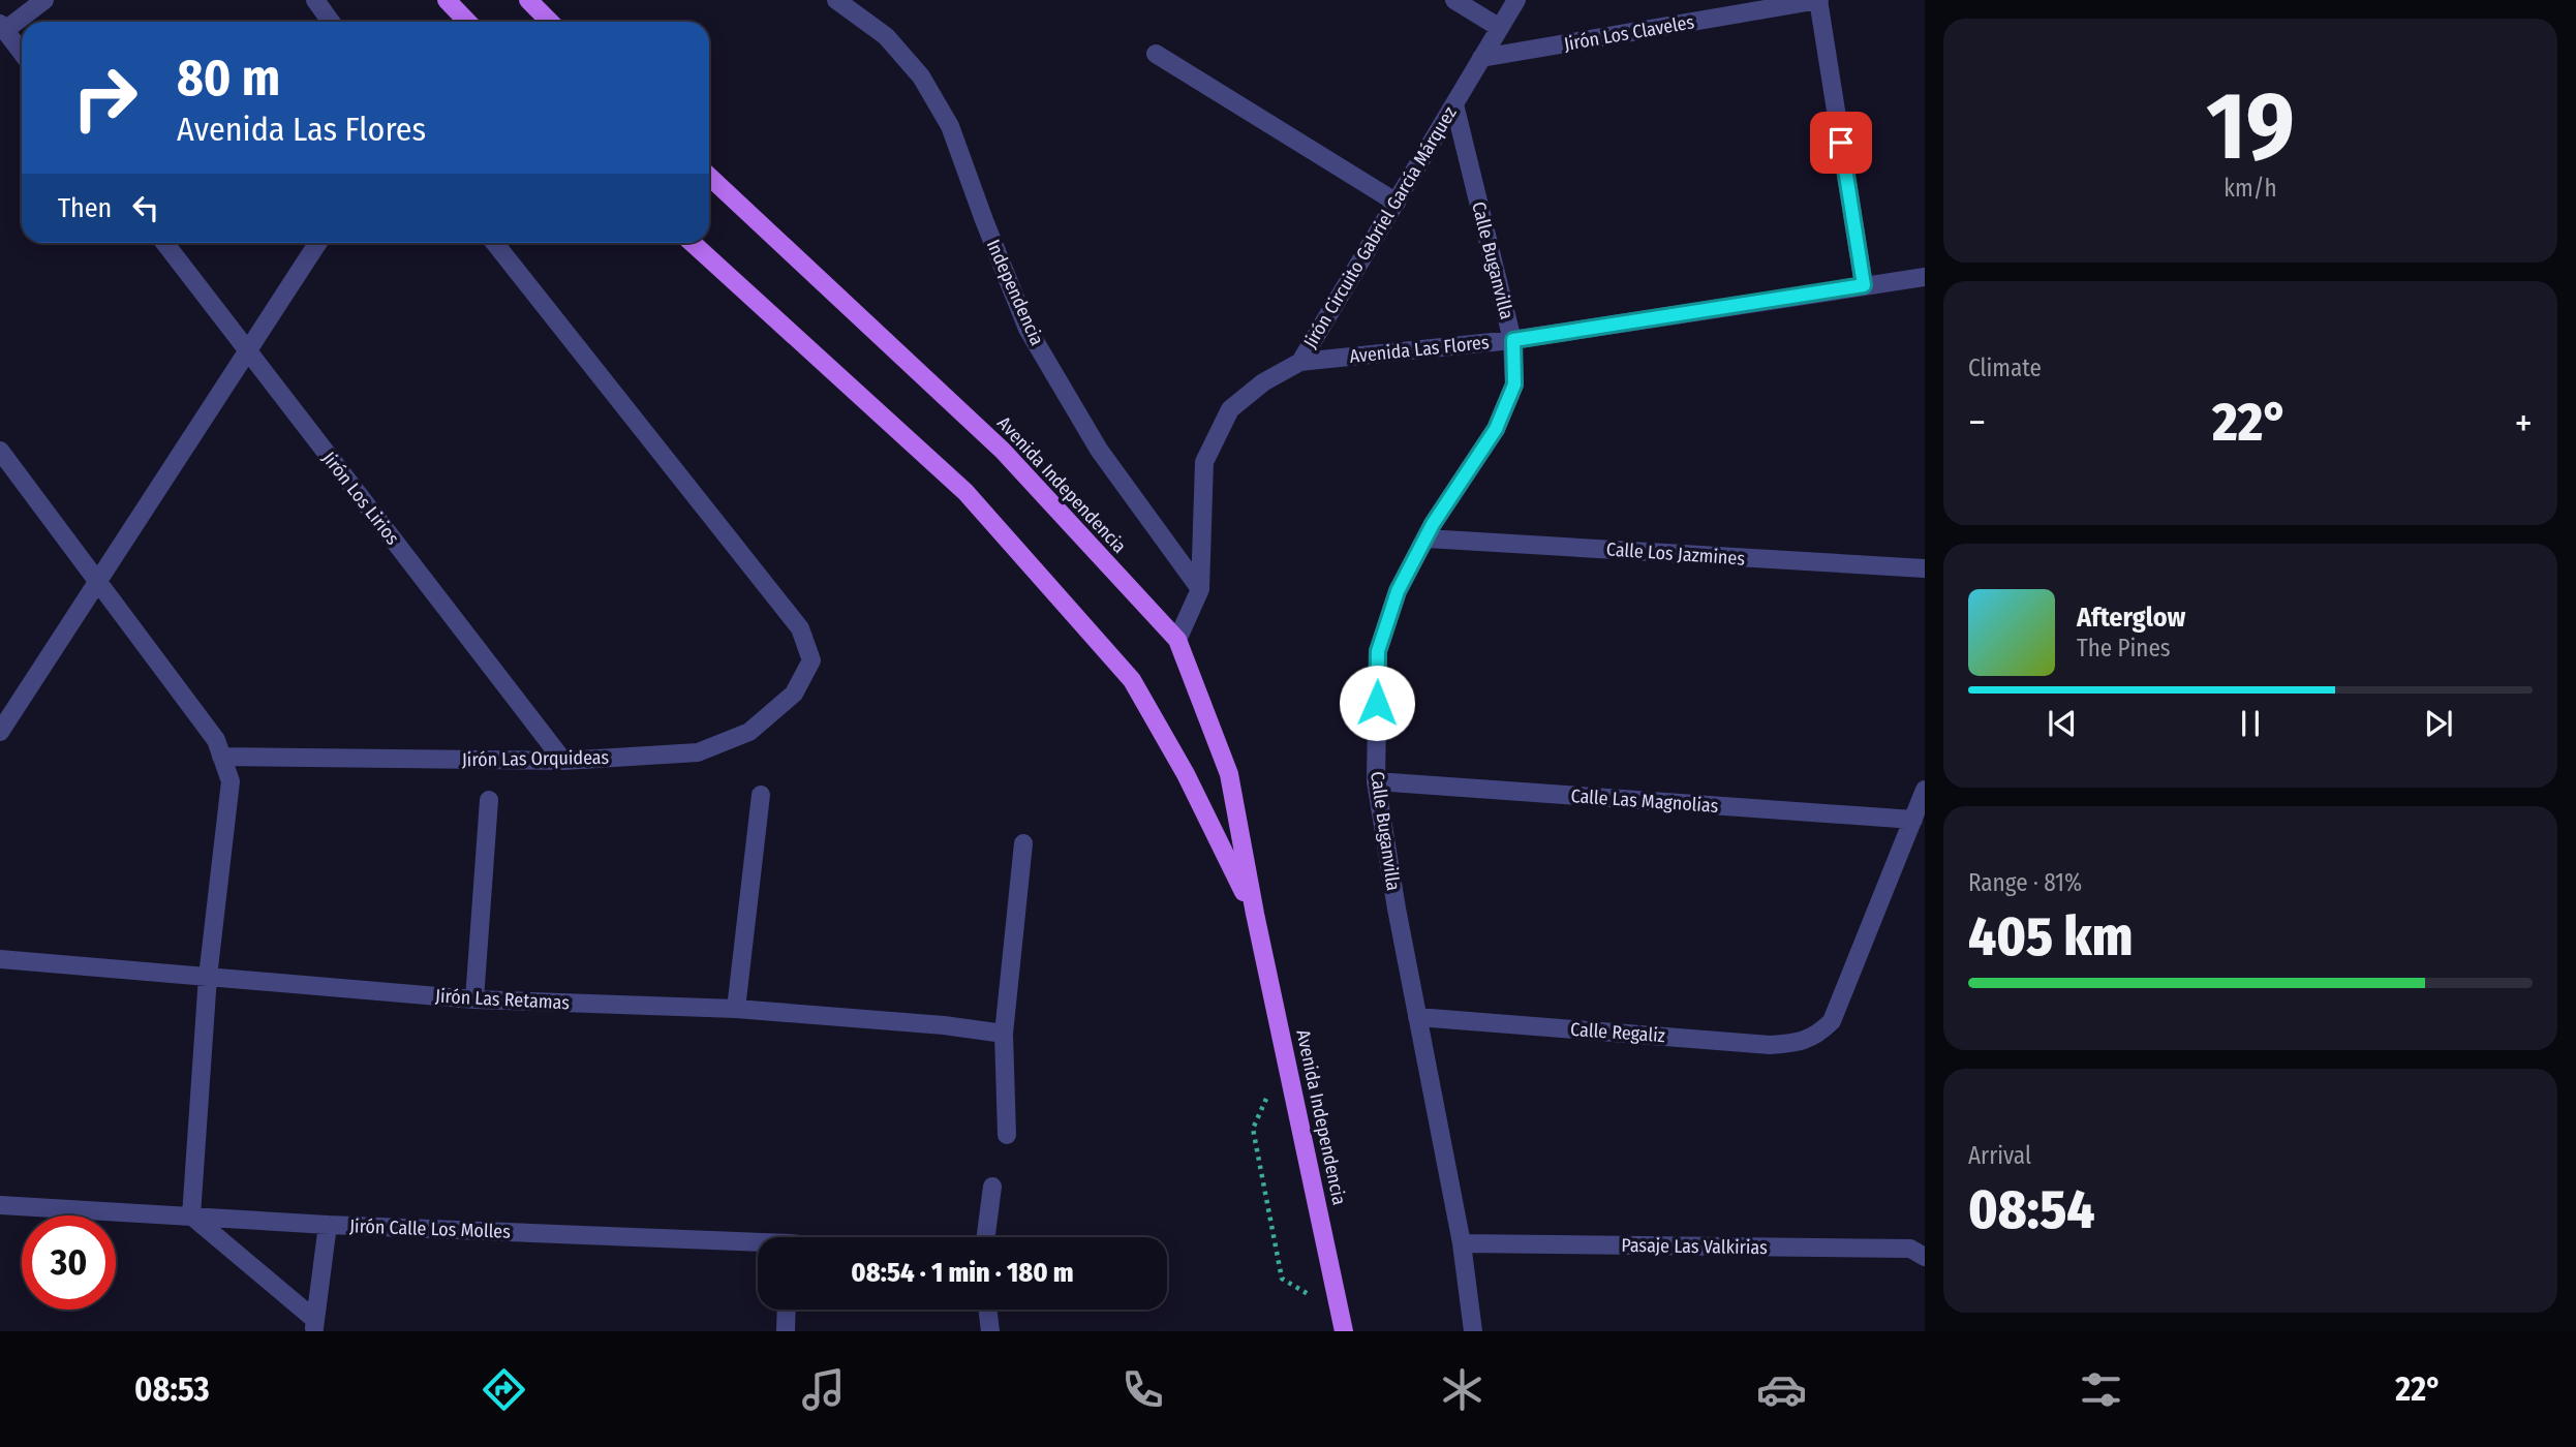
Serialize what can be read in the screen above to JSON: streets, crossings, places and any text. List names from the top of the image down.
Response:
{
  "streets": {
    "main road": ["Avenida Independencia"],
    "street": [
      "Jirón Los Claveles",
      "Jirón Circuito Gabriel García Márquez",
      "Calle Buganvilla",
      "Independencia",
      "Avenida Las Flores",
      "Jirón Los Lirios",
      "Calle Los Jazmines",
      "Jirón Las Orquideas",
      "Calle Las Magnolias",
      "Jirón Las Retamas",
      "Calle Regaliz",
      "Jirón Calle Los Molles",
      "Pasaje Las Valkirias"
    ]
  },
  "crossings": [
    ["Jirón Los Claveles", "Jirón Circuito Gabriel García Márquez"],
    ["Jirón Circuito Gabriel García Márquez", "Calle Buganvilla"],
    ["Jirón Circuito Gabriel García Márquez", "Independencia"],
    ["Jirón Circuito Gabriel García Márquez", "Avenida Las Flores"],
    ["Jirón Circuito Gabriel García Márquez", "Avenida Independencia"],
    ["Calle Buganvilla", "Avenida Las Flores"],
    ["Calle Buganvilla", "Calle Los Jazmines"],
    ["Calle Buganvilla", "Calle Las Magnolias"],
    ["Calle Buganvilla", "Calle Regaliz"],
    ["Calle Buganvilla", "Pasaje Las Valkirias"],
    ["Jirón Los Lirios", "Jirón Las Orquideas"],
    ["Calle Las Magnolias", "Calle Regaliz"]
  ],
  "page": {
    "tile": [
      ["19", "km/h"],
      "Climate",
      ["Range · 81%", "405 km"],
      ["Arrival", "08:54"]
    ],
    "turn": ["80 m", "Avenida Las Flores"],
    "then": "Then",
    "heat": ["−", "22°", "+"],
    "song": ["Afterglow", "The Pines"],
    "limit": "30",
    "trip": "08:54 · 1 min · 180 m",
    "tabs": ["08:53", "22°"]
  }
}
